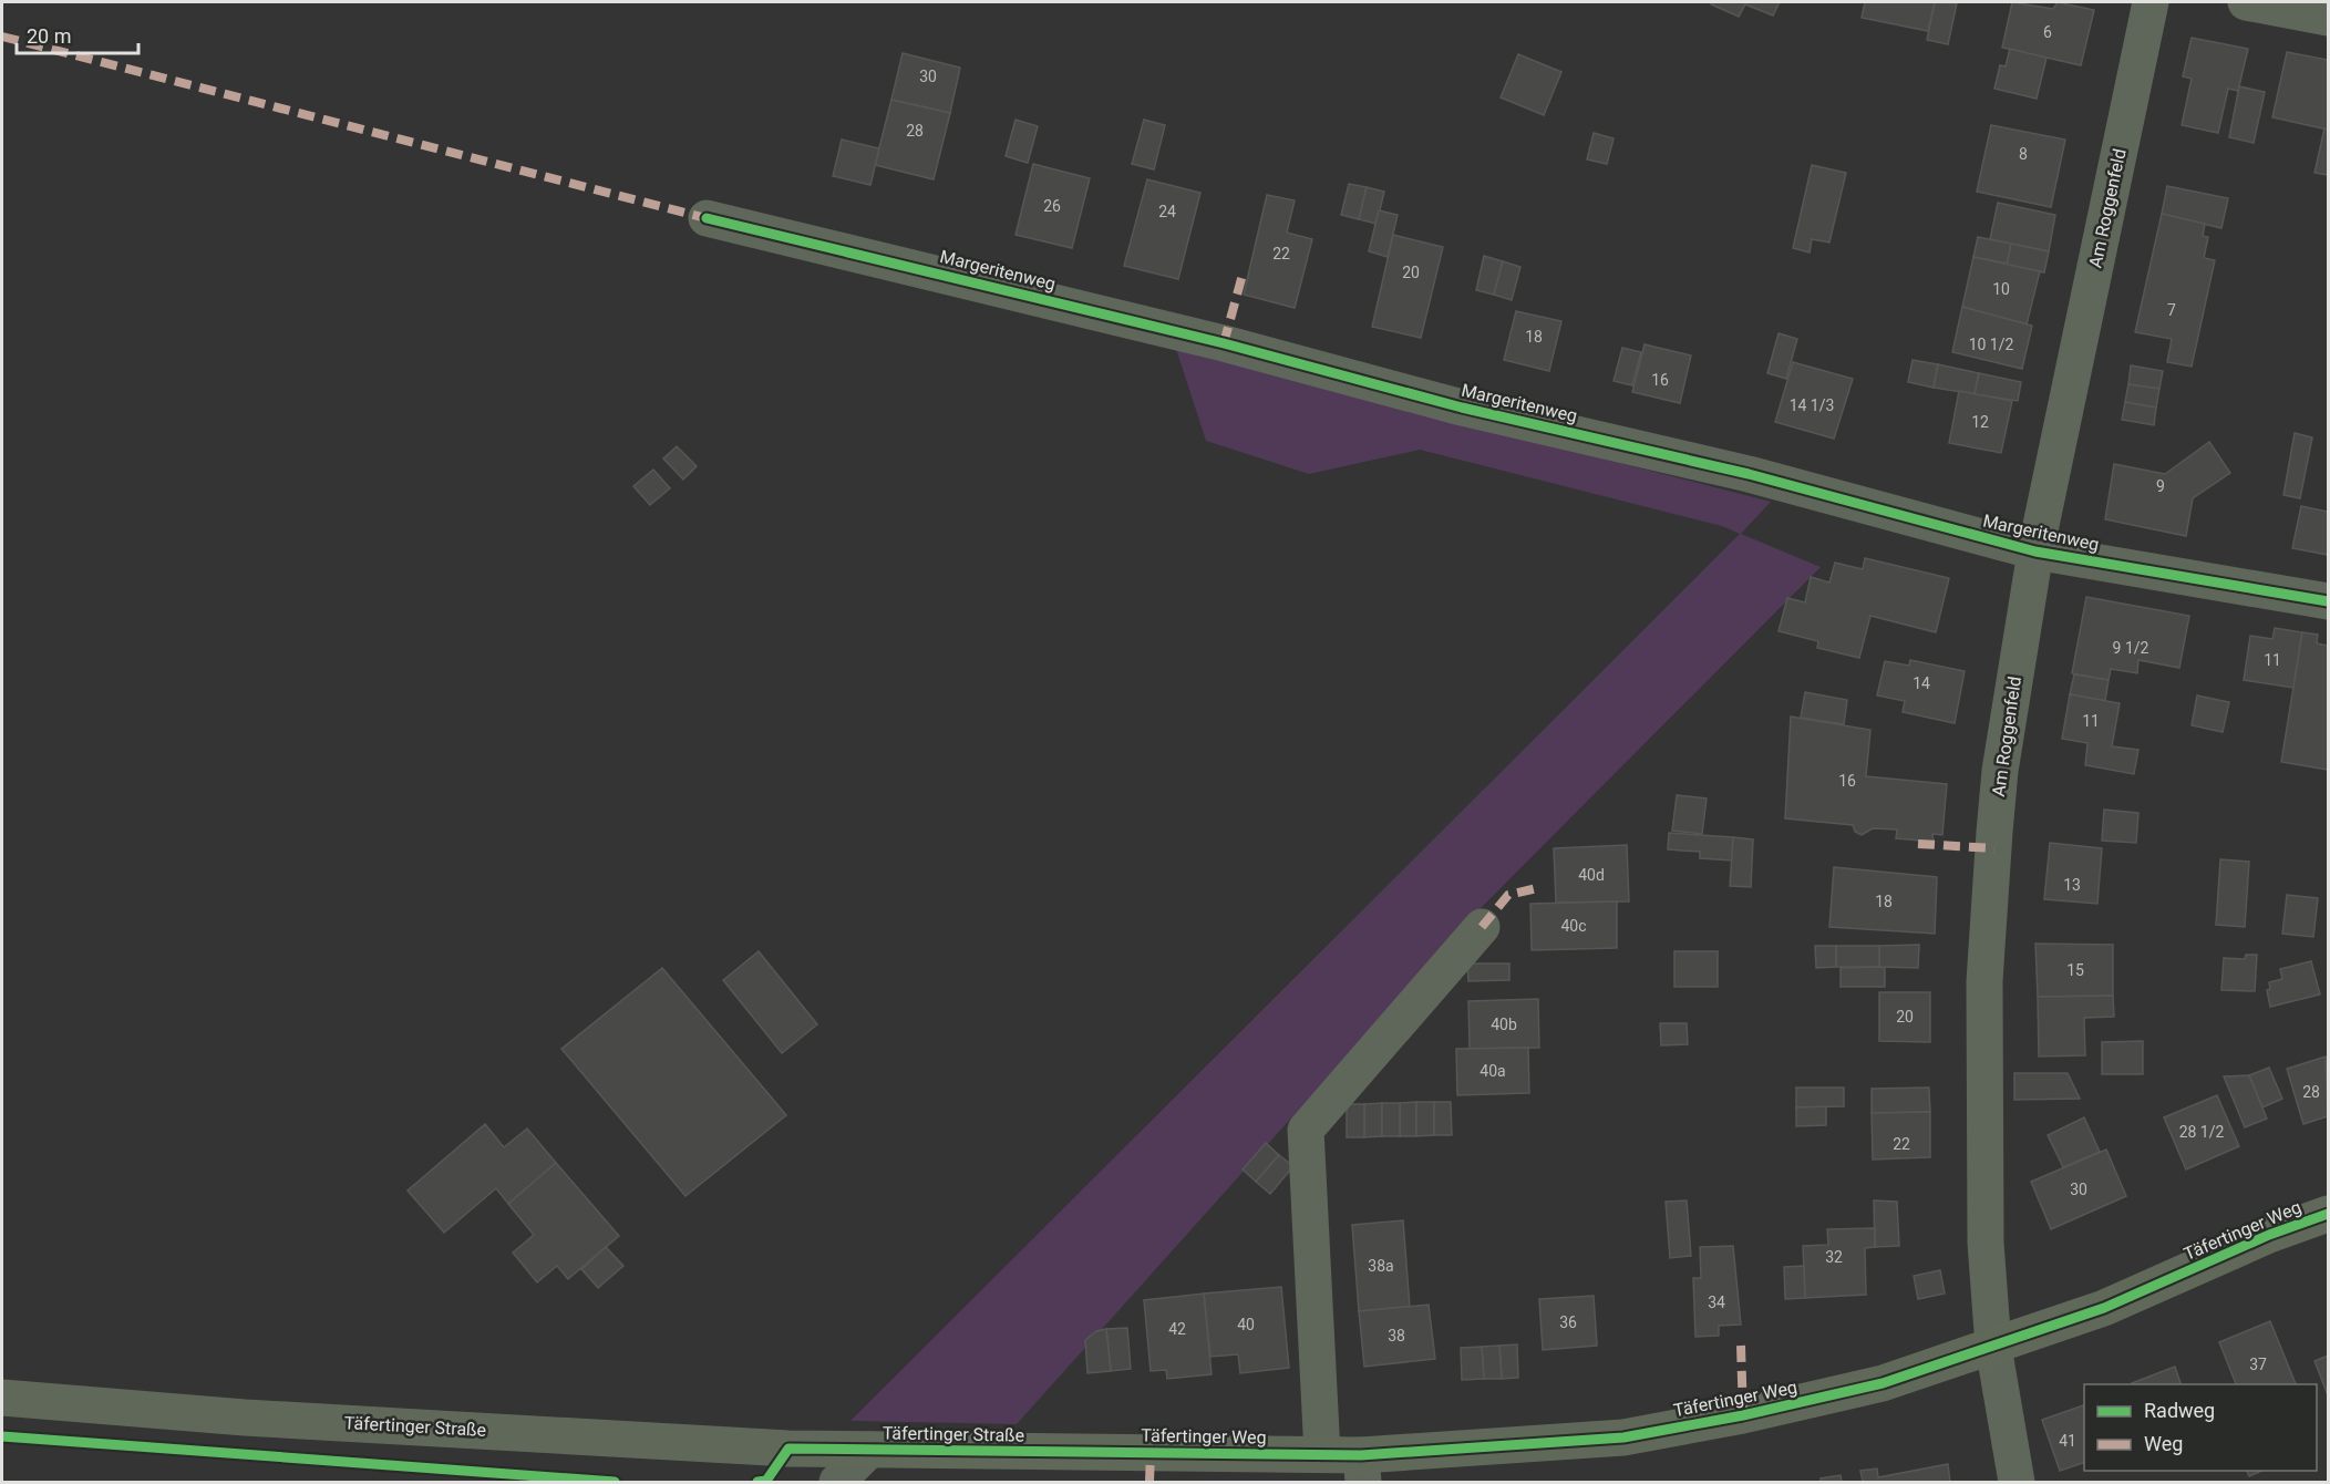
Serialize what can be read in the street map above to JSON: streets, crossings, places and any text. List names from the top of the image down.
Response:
{
  "streets": {
    "street": [
      "Am Roggenfeld",
      "Margeritenweg",
      "Täfertinger Weg",
      "Täfertinger Straße"
    ]
  },
  "crossings": [
    ["Am Roggenfeld", "Margeritenweg"],
    ["Am Roggenfeld", "Täfertinger Weg"],
    ["Täfertinger Weg", "Täfertinger Straße"]
  ],
  "house_numbers": [
    "6",
    "30",
    "28",
    "8",
    "26",
    "24",
    "22",
    "20",
    "10",
    "7",
    "18",
    "10 1/2",
    "16",
    "14 1/3",
    "12",
    "9",
    "9 1/2",
    "11",
    "14",
    "11",
    "16",
    "40d",
    "13",
    "18",
    "40c",
    "15",
    "20",
    "40b",
    "40a",
    "28",
    "28 1/2",
    "22",
    "30",
    "32",
    "38a",
    "34",
    "36",
    "40",
    "42",
    "38",
    "37",
    "41"
  ],
  "legend": ["Radweg", "Weg"],
  "scale_bar": "20 m"
}
